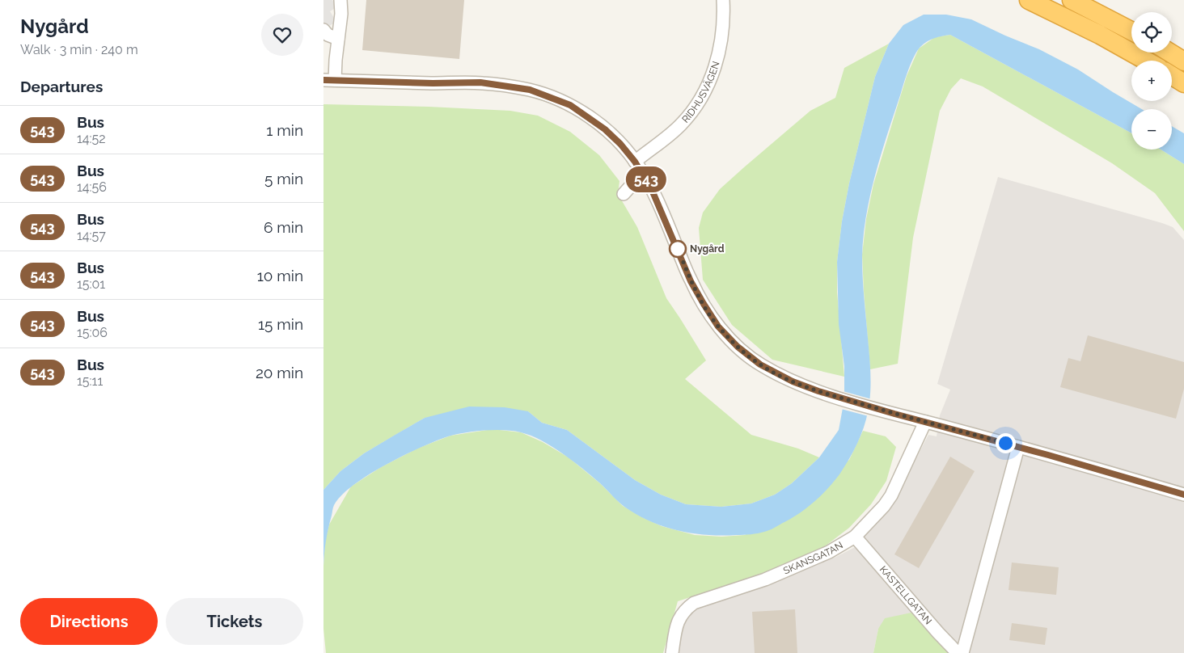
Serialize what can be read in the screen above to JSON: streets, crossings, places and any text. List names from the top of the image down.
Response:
{
  "streets": {
    "street": ["RIDHUSVÄGEN", "SKANSGATAN", "KASTELLGATAN"]
  },
  "crossings": [
    ["SKANSGATAN", "KASTELLGATAN"]
  ],
  "places": ["Nygård"],
  "lines": ["bus line 543"],
  "page": {
    "heading": [
      ["Nygård", "Walk · 3 min · 240 m"],
      "Departures"
    ],
    "on_map": "543",
    "map_buttons": ["+", "−"],
    "list": [
      {
        "mark": "543",
        "name": "Bus",
        "note": "14:52",
        "value": "1 min"
      },
      {
        "mark": "543",
        "name": "Bus",
        "note": "14:56",
        "value": "5 min"
      },
      {
        "mark": "543",
        "name": "Bus",
        "note": "14:57",
        "value": "6 min"
      },
      {
        "mark": "543",
        "name": "Bus",
        "note": "15:01",
        "value": "10 min"
      },
      {
        "mark": "543",
        "name": "Bus",
        "note": "15:06",
        "value": "15 min"
      },
      {
        "mark": "543",
        "name": "Bus",
        "note": "15:11",
        "value": "20 min"
      }
    ],
    "buttons": ["Directions", "Tickets"]
  }
}
